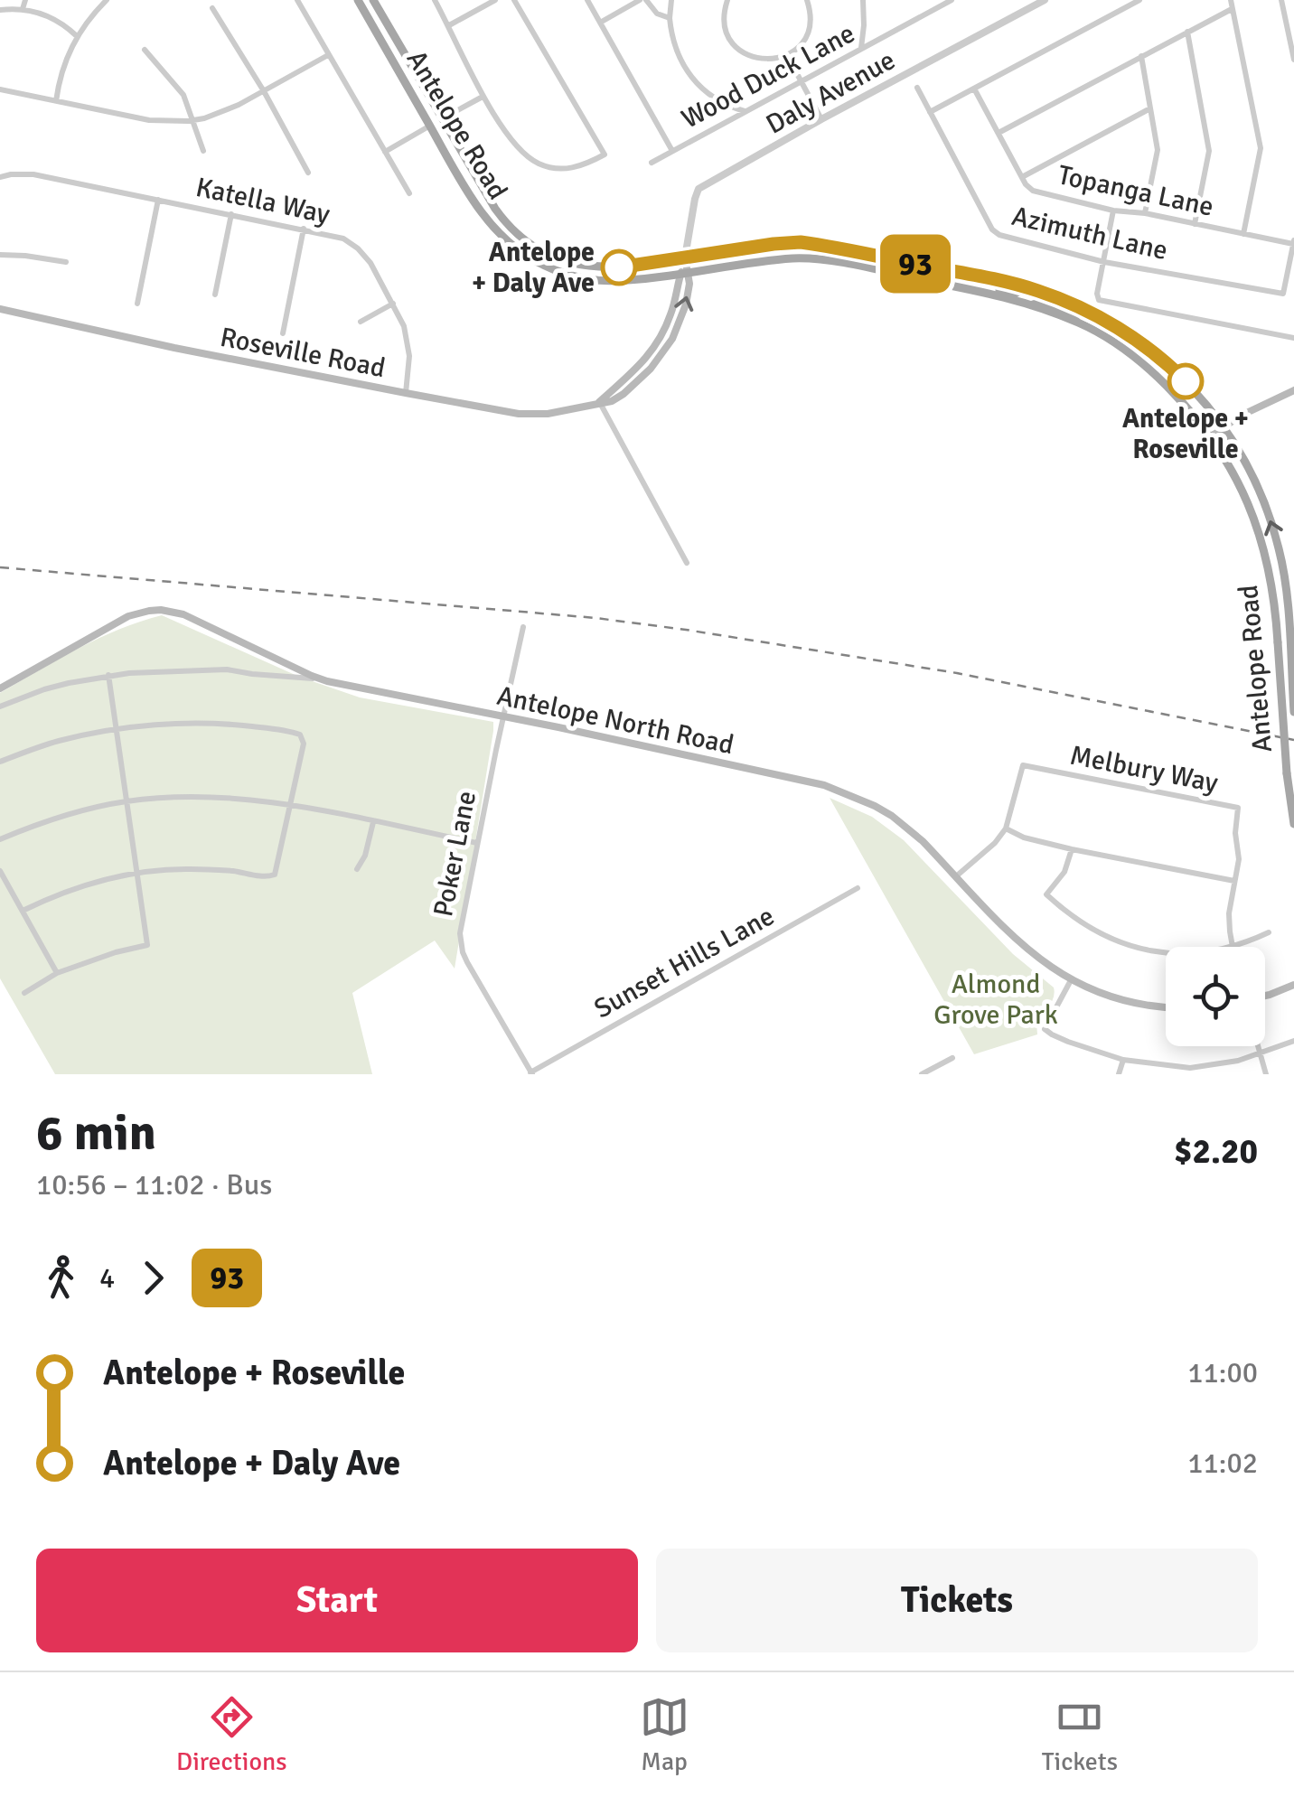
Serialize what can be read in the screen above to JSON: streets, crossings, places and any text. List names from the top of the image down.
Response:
{
  "streets": {
    "main road": ["Antelope Road", "Roseville Road", "Antelope North Road"],
    "street": [
      "Wood Duck Lane",
      "Daly Avenue",
      "Topanga Lane",
      "Katella Way",
      "Azimuth Lane",
      "Melbury Way",
      "Poker Lane",
      "Sunset Hills Lane"
    ]
  },
  "crossings": [
    ["Daly Avenue", "Antelope Road"],
    ["Topanga Lane", "Azimuth Lane"],
    ["Katella Way", "Roseville Road"],
    ["Antelope North Road", "Melbury Way"],
    ["Antelope North Road", "Poker Lane"],
    ["Poker Lane", "Sunset Hills Lane"]
  ],
  "parks": ["Almond Grove Park"],
  "places": ["Antelope + Daly Ave", "Antelope + Roseville"],
  "lines": ["bus line 93"],
  "page": {
    "on_map": "93",
    "heading": ["6 min", "10:56 – 11:02 · Bus", "$2.20"],
    "legs": ["4", "93"],
    "list": [
      {
        "name": "Antelope + Roseville",
        "value": "11:00"
      },
      {
        "name": "Antelope + Daly Ave",
        "value": "11:02"
      }
    ],
    "buttons": ["Start", "Tickets"],
    "tabs": ["Directions", "Map", "Tickets"]
  }
}
